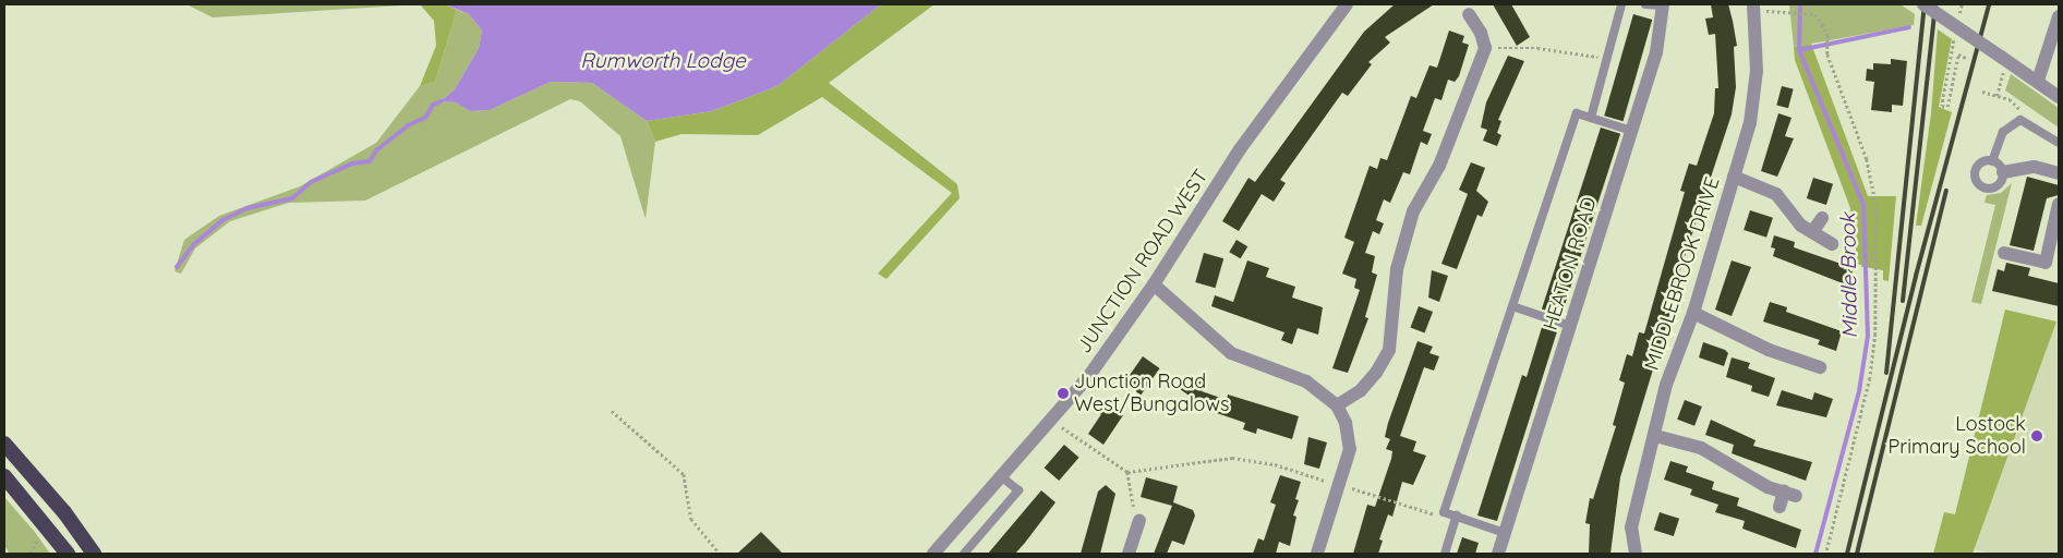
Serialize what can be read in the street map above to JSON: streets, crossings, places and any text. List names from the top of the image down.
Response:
{
  "streets": {
    "street": ["JUNCTION ROAD WEST", "HEATON ROAD", "MIDDLEBROOK DRIVE"]
  },
  "water": ["Rumworth Lodge", "Middle Brook"],
  "places": ["Junction Road West/Bungalows", "Lostock Primary School"]
}
